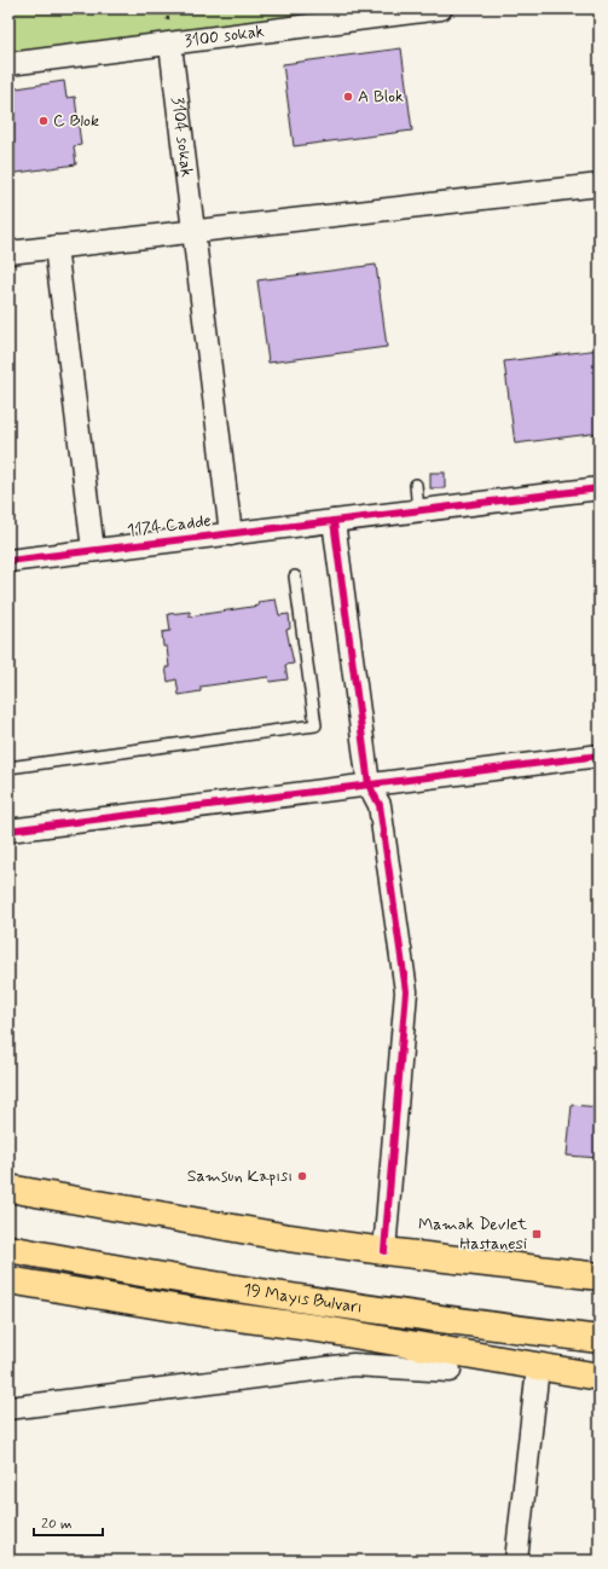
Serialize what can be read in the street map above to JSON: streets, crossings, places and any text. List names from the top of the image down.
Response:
{
  "streets": {
    "highway": ["19 Mayıs Bulvarı"],
    "street": ["3100 sokak", "3104 sokak", "1174 Cadde"]
  },
  "crossings": [
    ["3100 sokak", "3104 sokak"],
    ["3104 sokak", "1174 Cadde"]
  ],
  "places": {
    "other": ["A Blok", "C Blok", "Samsun Kapısı"],
    "transit": ["Mamak Devlet Hastanesi"]
  },
  "scale_bar": "20 m"
}
